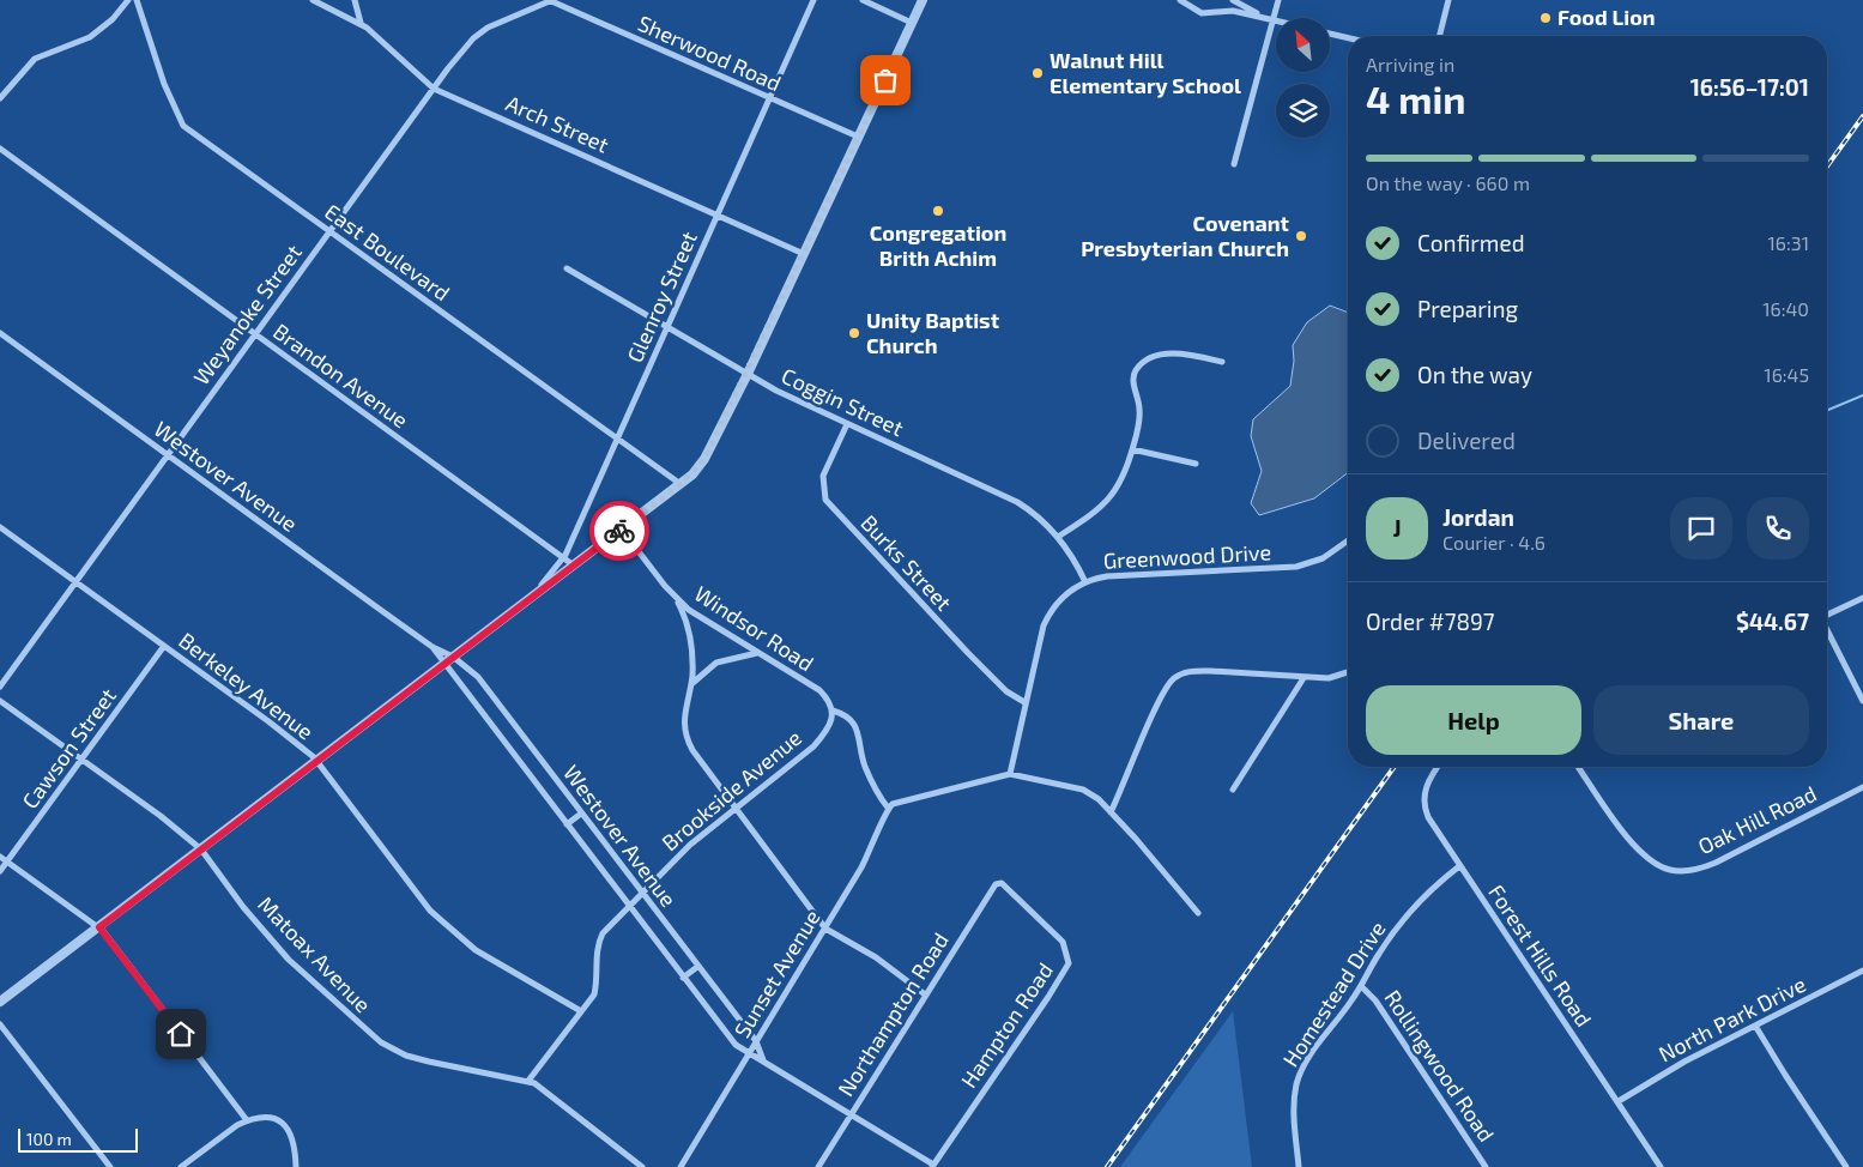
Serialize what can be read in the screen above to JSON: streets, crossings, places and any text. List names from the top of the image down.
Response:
{
  "streets": {
    "street": [
      "Sherwood Road",
      "Arch Street",
      "East Boulevard",
      "Glenroy Street",
      "Weyanoke Street",
      "Brandon Avenue",
      "Coggin Street",
      "Westover Avenue",
      "Greenwood Drive",
      "Burks Street",
      "Windsor Road",
      "Berkeley Avenue",
      "Cawson Street",
      "Brookside Avenue",
      "Oak Hill Road",
      "Matoax Avenue",
      "Forest Hills Road",
      "Sunset Avenue",
      "Homestead Drive",
      "Northampton Road",
      "North Park Drive",
      "Hampton Road",
      "Rollingwood Road"
    ]
  },
  "crossings": [
    ["Sherwood Road", "Glenroy Street"],
    ["Sherwood Road", "Weyanoke Street"],
    ["Arch Street", "Glenroy Street"],
    ["Arch Street", "Weyanoke Street"],
    ["East Boulevard", "Glenroy Street"],
    ["East Boulevard", "Weyanoke Street"],
    ["Glenroy Street", "Brandon Avenue"],
    ["Glenroy Street", "Coggin Street"],
    ["Weyanoke Street", "Brandon Avenue"],
    ["Weyanoke Street", "Westover Avenue"],
    ["Weyanoke Street", "Berkeley Avenue"],
    ["Coggin Street", "Greenwood Drive"],
    ["Coggin Street", "Burks Street"],
    ["Westover Avenue", "Brookside Avenue"],
    ["Westover Avenue", "Sunset Avenue"],
    ["Westover Avenue", "Northampton Road"],
    ["Westover Avenue", "Hampton Road"],
    ["Greenwood Drive", "Burks Street"],
    ["Windsor Road", "Brookside Avenue"],
    ["Berkeley Avenue", "Cawson Street"],
    ["Berkeley Avenue", "Brookside Avenue"],
    ["Cawson Street", "Matoax Avenue"],
    ["Brookside Avenue", "Matoax Avenue"],
    ["Forest Hills Road", "Homestead Drive"],
    ["Forest Hills Road", "North Park Drive"],
    ["Homestead Drive", "Rollingwood Road"],
    ["Northampton Road", "Hampton Road"]
  ],
  "places": [
    "Food Lion",
    "Walnut Hill Elementary School",
    "Congregation Brith Achim",
    "Covenant Presbyterian Church",
    "Unity Baptist Church"
  ],
  "scale_bar": "100 m",
  "north": "top left",
  "page": {
    "heading": ["4 min", "Arriving in", "16:56–17:01"],
    "panel": [
      "Jordan",
      "Courier · 4.6",
      "Order #7897",
      "$44.67"
    ],
    "bar": "On the way · 660 m",
    "list": [
      ["Confirmed", "16:31"],
      ["Preparing", "16:40"],
      ["On the way", "16:45"],
      "Delivered"
    ],
    "round": "J",
    "buttons": ["Help", "Share"],
    "scale": "100 m"
  }
}
